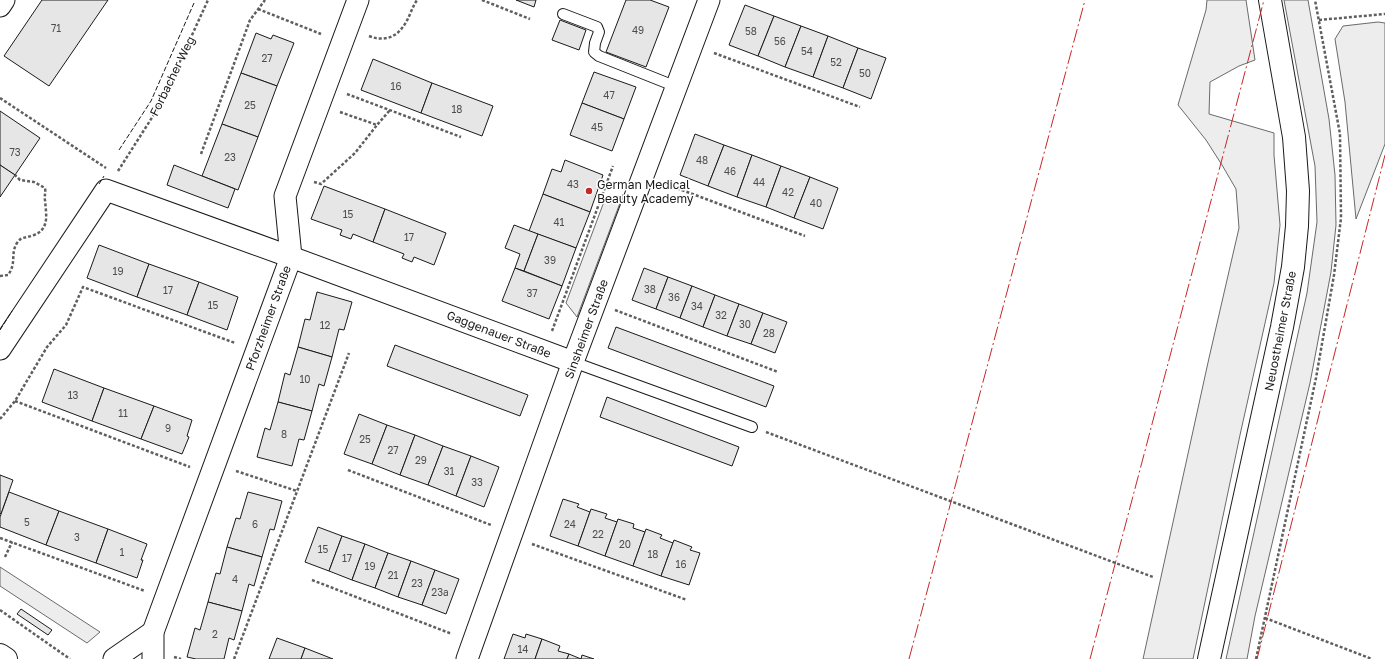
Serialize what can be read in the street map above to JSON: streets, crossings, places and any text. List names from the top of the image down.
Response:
{
  "streets": {
    "main road": ["Neuostheimer Straße"],
    "street": ["Pforzheimer Straße", "Sinsheimer Straße", "Gaggenauer Straße"],
    "path": ["Forbacher Weg"]
  },
  "crossings": [
    ["Pforzheimer Straße", "Gaggenauer Straße"],
    ["Sinsheimer Straße", "Gaggenauer Straße"]
  ],
  "places": ["German Medical Beauty Academy"],
  "house_numbers": [
    "71",
    "49",
    "58",
    "56",
    "54",
    "27",
    "52",
    "50",
    "16",
    "47",
    "25",
    "18",
    "45",
    "73",
    "23",
    "48",
    "46",
    "44",
    "43",
    "42",
    "40",
    "15",
    "41",
    "17",
    "39",
    "19",
    "38",
    "17",
    "37",
    "36",
    "15",
    "34",
    "32",
    "30",
    "12",
    "28",
    "10",
    "13",
    "11",
    "9",
    "8",
    "25",
    "27",
    "29",
    "31",
    "33",
    "5",
    "6",
    "24",
    "22",
    "3",
    "20",
    "15",
    "1",
    "18",
    "17",
    "16",
    "19",
    "21",
    "4",
    "23",
    "23a",
    "2",
    "14"
  ]
}
